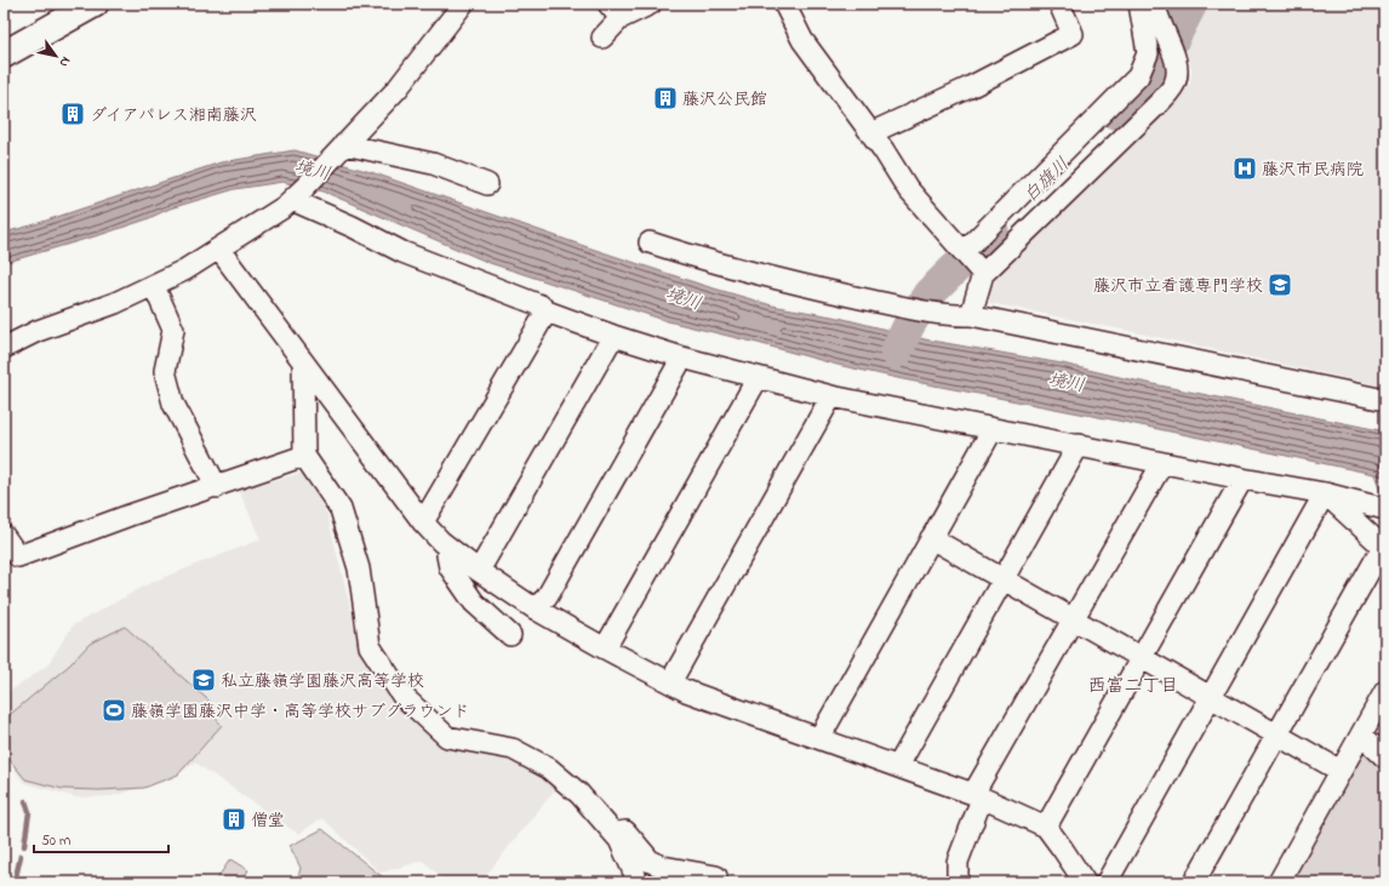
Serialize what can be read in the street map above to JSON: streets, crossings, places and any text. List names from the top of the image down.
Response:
{
  "districts": ["西富二丁目"],
  "water": ["境川", "白旗川"],
  "places": {
    "building": ["藤沢公民館", "ダイアパレス湘南藤沢", "僧堂"],
    "hospital": ["藤沢市民病院"],
    "school or university": ["藤沢市立看護専門学校", "私立藤嶺学園藤沢高等学校"],
    "sports": ["藤嶺学園藤沢中学・高等学校サブグラウンド"]
  },
  "scale_bar": "50 m",
  "north": "bottom right"
}
